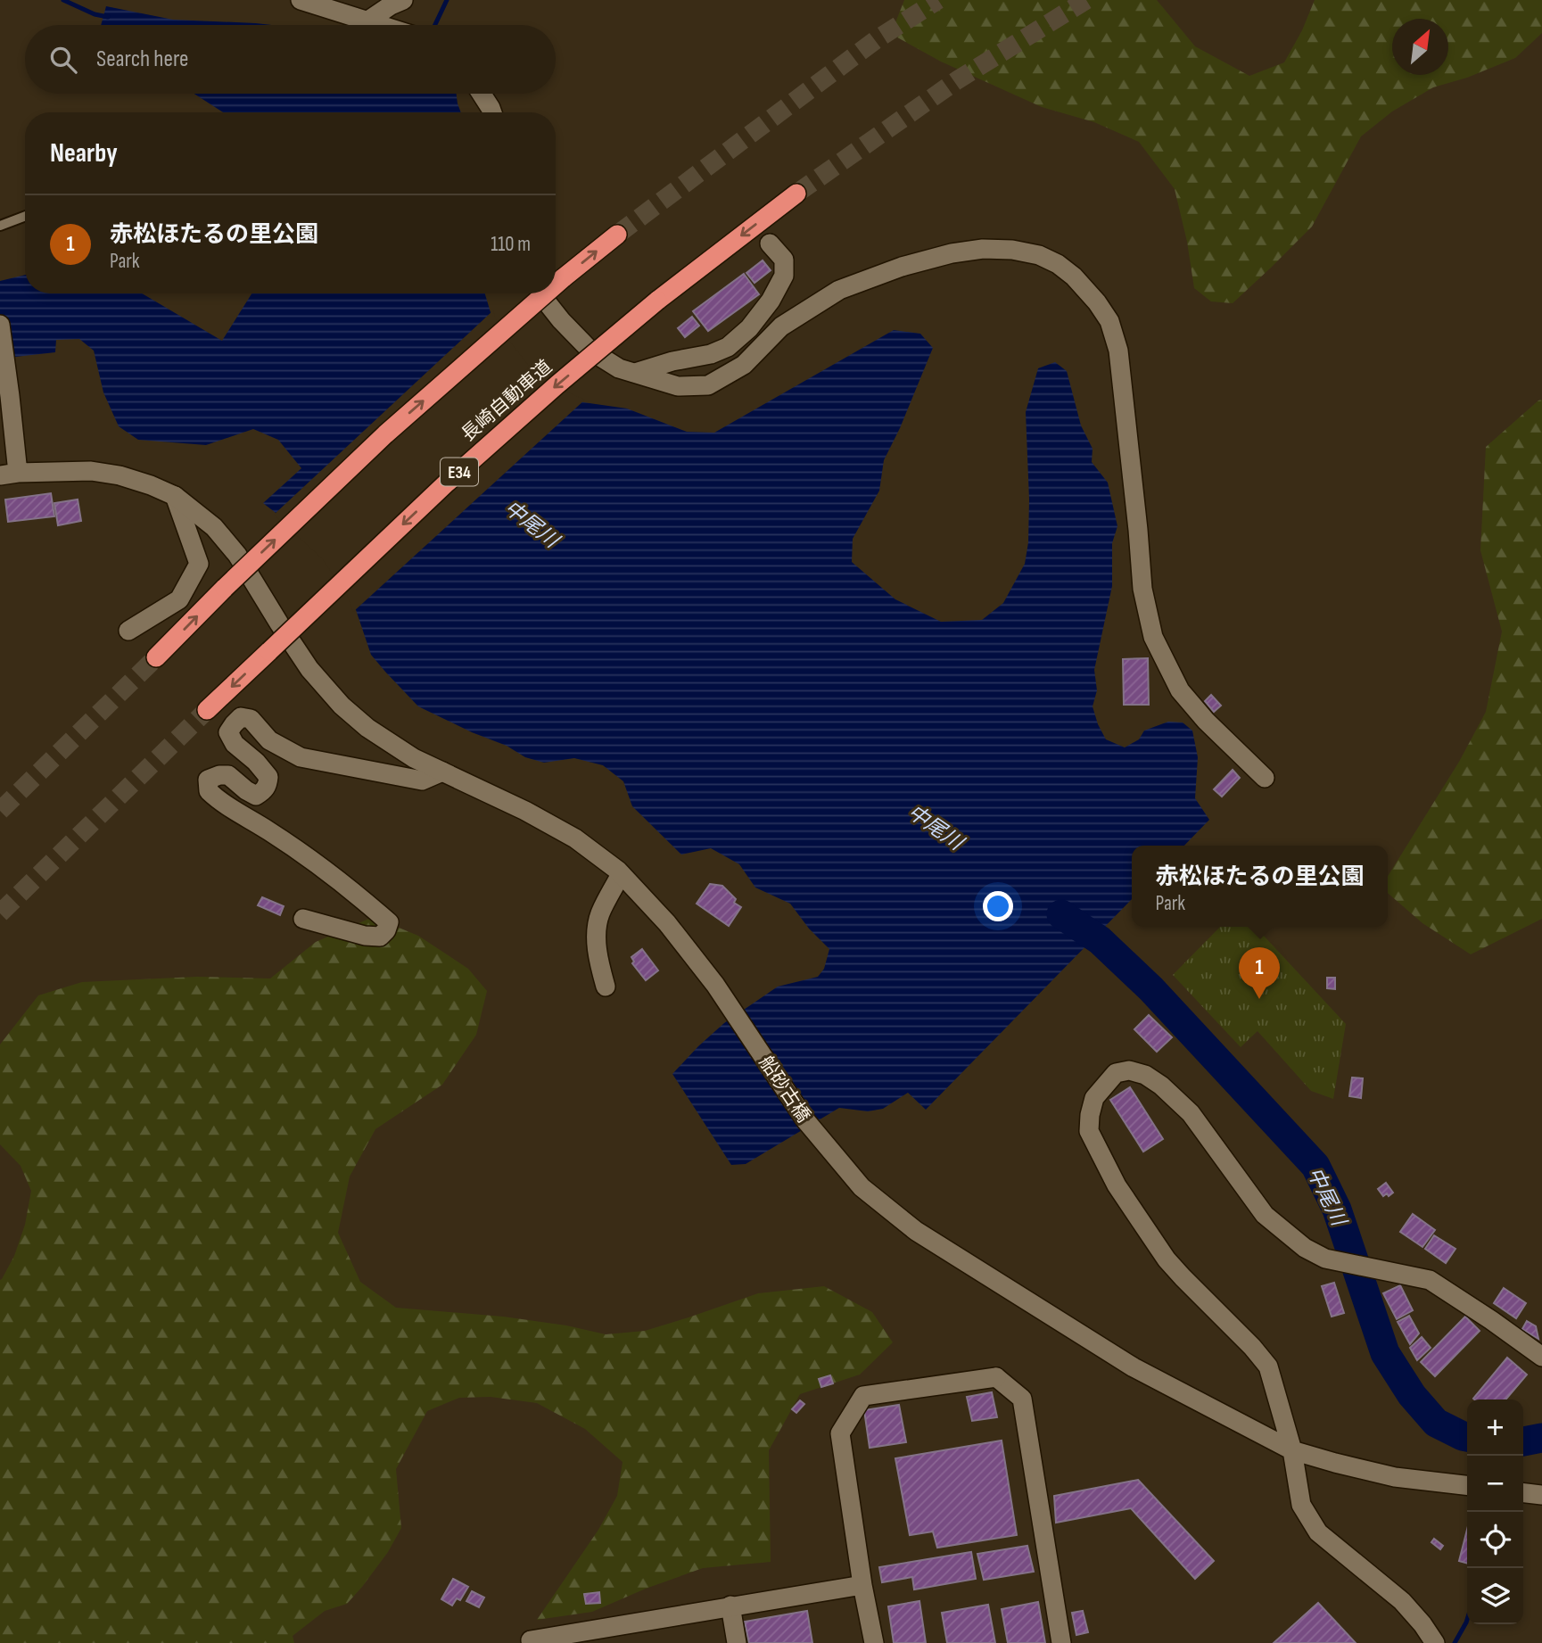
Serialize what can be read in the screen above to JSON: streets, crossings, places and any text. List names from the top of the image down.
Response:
{
  "streets": {
    "highway": ["長崎自動車道", "E34"],
    "street": ["船砂古橋"]
  },
  "water": ["中尾川"],
  "north": "top right",
  "page": {
    "search": "Search here",
    "heading": "Nearby",
    "list": [
      {
        "mark": "1",
        "name": "赤松ほたるの里公園",
        "note": "Park",
        "value": "110 m"
      }
    ],
    "popup": ["赤松ほたるの里公園", "Park"],
    "pins": "1",
    "map_buttons": ["+", "−"]
  }
}
